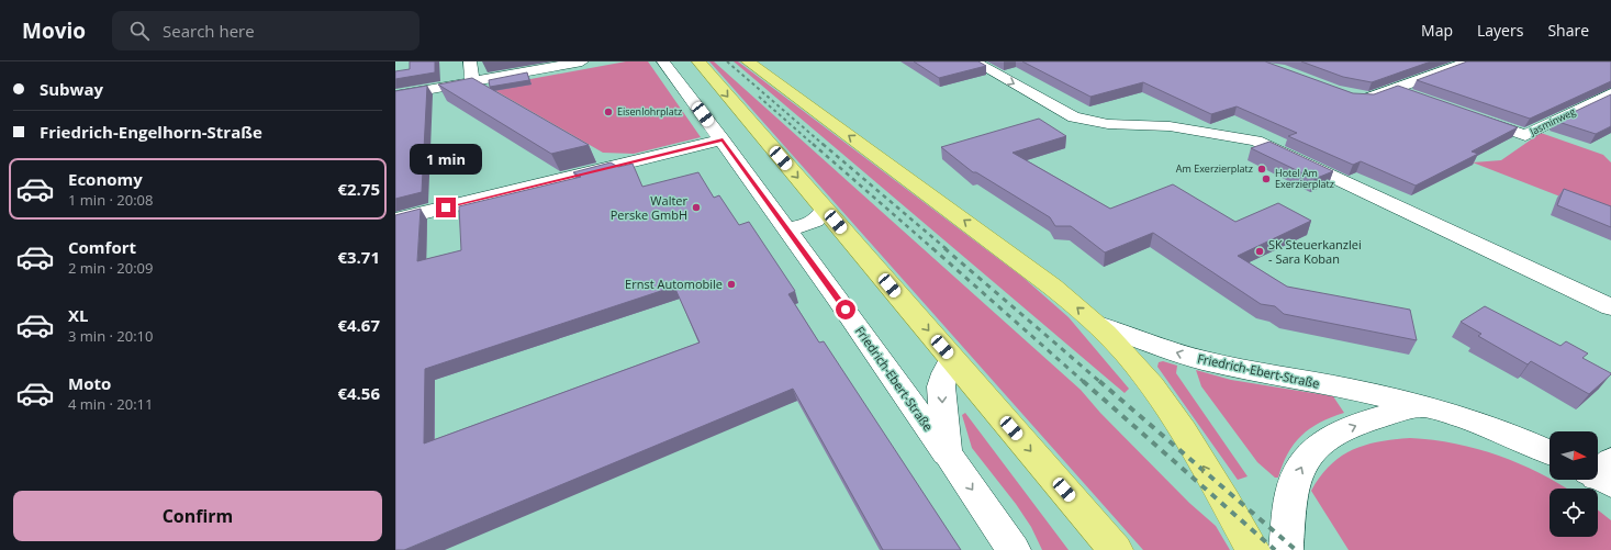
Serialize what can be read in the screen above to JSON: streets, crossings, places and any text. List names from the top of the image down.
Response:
{
  "streets": {
    "main road": ["Friedrich-Ebert-Straße"],
    "street": ["Jasminweg"]
  },
  "places": [
    "Eisenlohrplatz",
    "Am Exerzierplatz",
    "Hotel Am Exerzierplatz",
    "Walter Perske GmbH",
    "SK Steuerkanzlei - Sara Koban",
    "Ernst Automobile"
  ],
  "north": "right",
  "page": {
    "header": "Movio",
    "search": "Search here",
    "nav": ["Map", "Layers", "Share"],
    "banner": ["Subway", "Friedrich-Engelhorn-Straße"],
    "bubble": "1 min",
    "list": [
      {
        "name": "Economy",
        "note": "1 min · 20:08",
        "value": "€2.75"
      },
      {
        "name": "Comfort",
        "note": "2 min · 20:09",
        "value": "€3.71"
      },
      {
        "name": "XL",
        "note": "3 min · 20:10",
        "value": "€4.67"
      },
      {
        "name": "Moto",
        "note": "4 min · 20:11",
        "value": "€4.56"
      }
    ],
    "buttons": "Confirm"
  }
}
